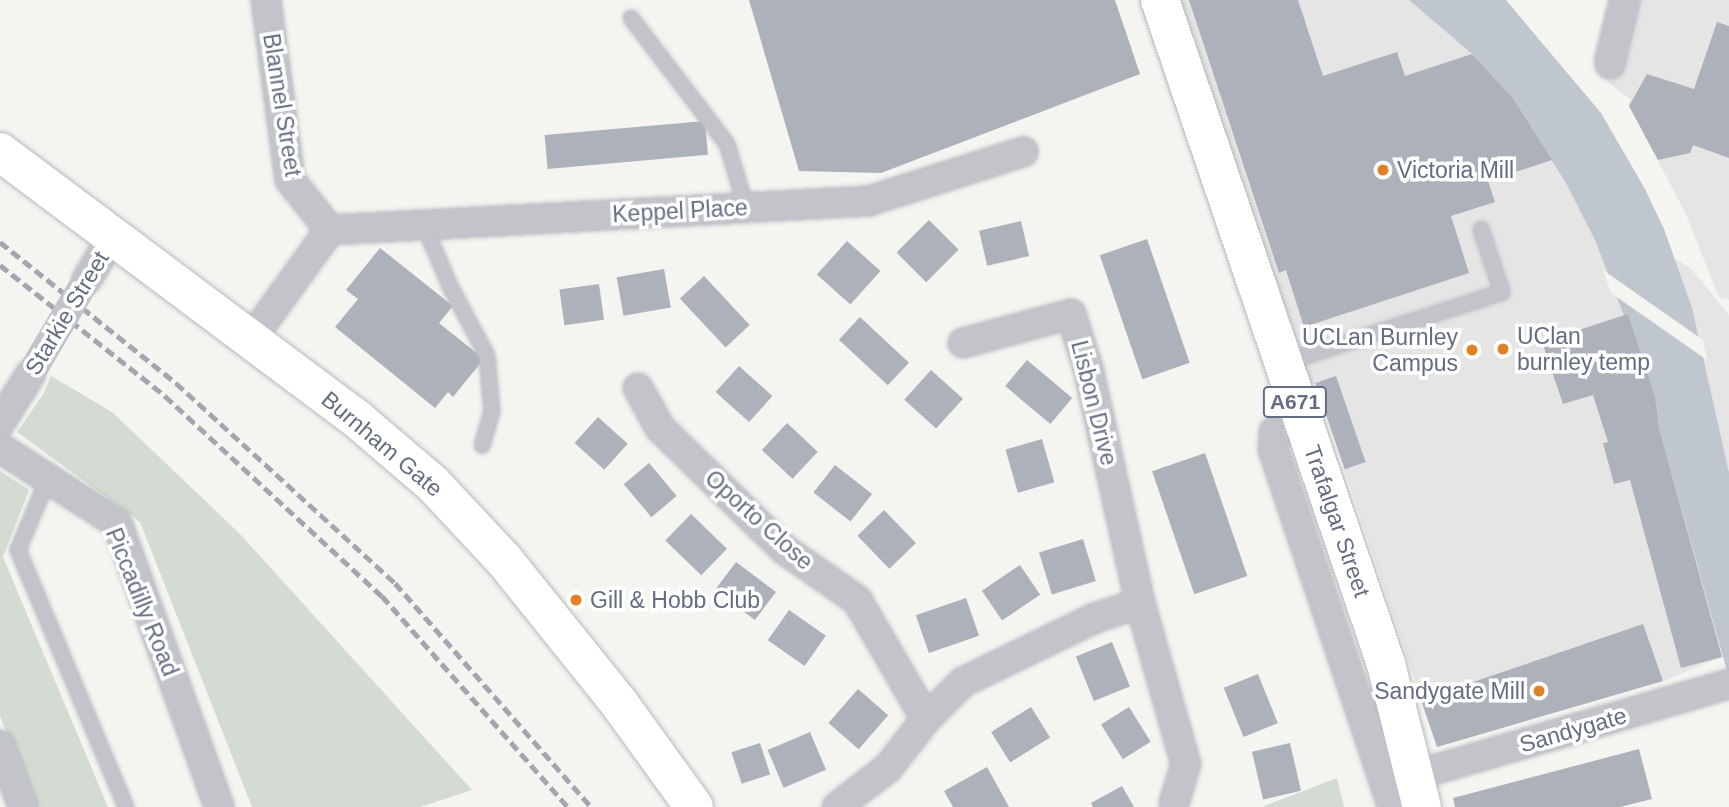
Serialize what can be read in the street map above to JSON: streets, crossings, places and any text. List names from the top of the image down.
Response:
{
  "streets": {
    "street": [
      "Blannel Street",
      "Keppel Place",
      "Starkie Street",
      "A671",
      "Lisbon Drive",
      "Burnham Gate",
      "Oporto Close",
      "Trafalgar Street",
      "Piccadilly Road",
      "Sandygate"
    ]
  },
  "crossings": [
    ["Blannel Street", "Keppel Place"],
    ["Starkie Street", "Burnham Gate"],
    ["Trafalgar Street", "Sandygate"]
  ],
  "places": [
    "Victoria Mill",
    "UClan burnley temp",
    "UCLan Burnley Campus",
    "Gill & Hobb Club",
    "Sandygate Mill"
  ]
}
